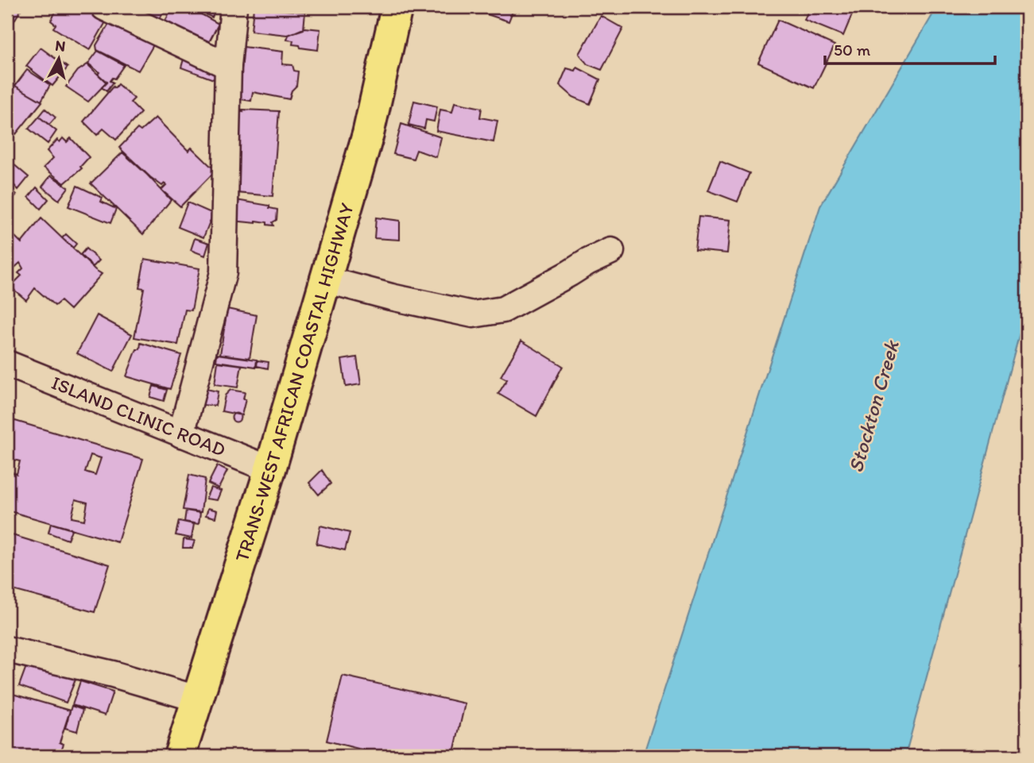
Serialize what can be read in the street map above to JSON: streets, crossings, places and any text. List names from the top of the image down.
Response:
{
  "streets": {
    "highway": ["TRANS-WEST AFRICAN COASTAL HIGHWAY"],
    "street": ["ISLAND CLINIC ROAD"]
  },
  "crossings": [
    ["TRANS-WEST AFRICAN COASTAL HIGHWAY", "ISLAND CLINIC ROAD"]
  ],
  "water": ["Stockton Creek"],
  "scale_bar": "50 m",
  "north": "top"
}
